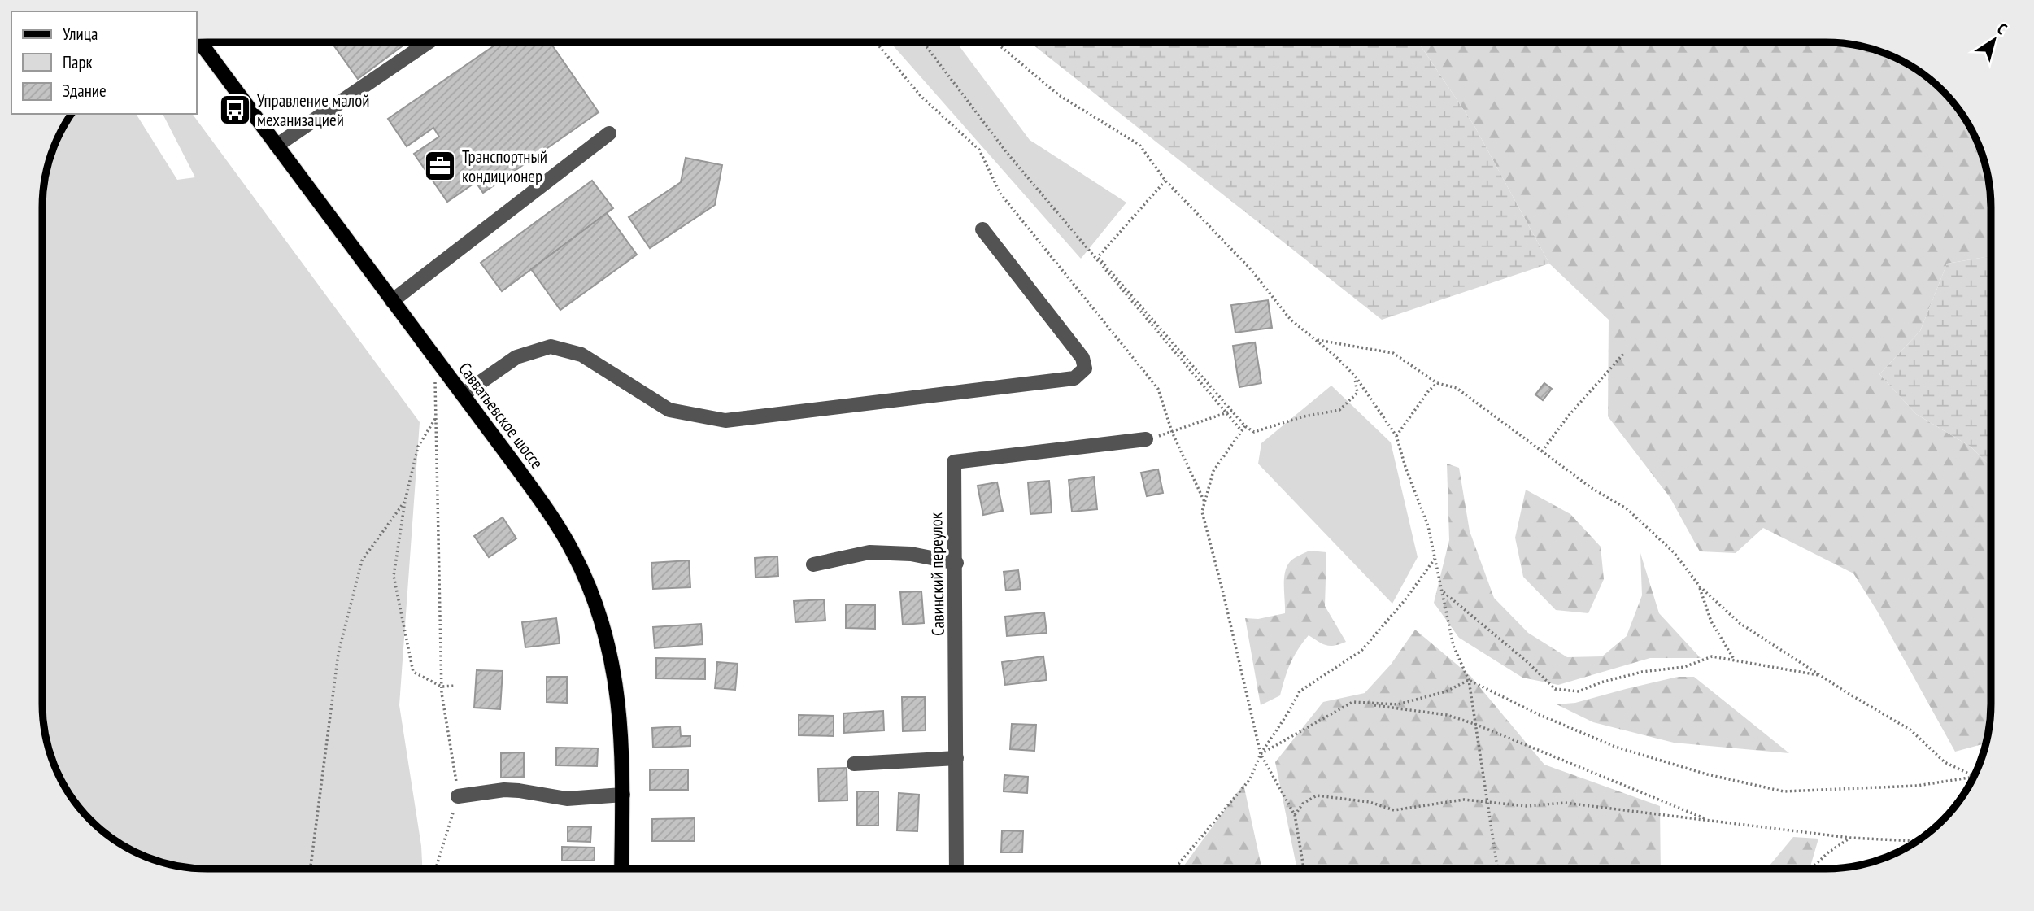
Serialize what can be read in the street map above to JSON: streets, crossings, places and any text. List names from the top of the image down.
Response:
{
  "streets": {
    "main road": ["Савватьевское шоссе"],
    "street": ["Савинский переулок"]
  },
  "places": {
    "bus stop": ["Управление малой механизацией"],
    "office": ["Транспортный кондиционер"]
  },
  "legend": ["Улица", "Парк", "Здание"],
  "north": "top right"
}
